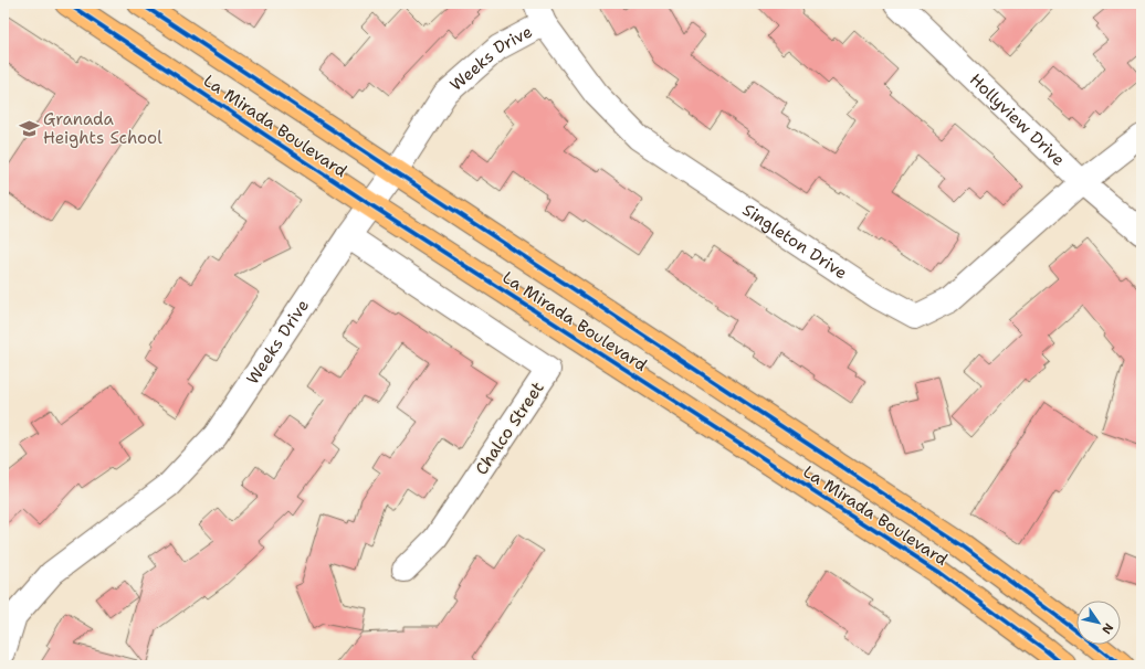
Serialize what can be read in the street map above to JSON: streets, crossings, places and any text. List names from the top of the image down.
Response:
{
  "streets": {
    "main road": ["La Mirada Boulevard"],
    "street": [
      "Weeks Drive",
      "Hollyview Drive",
      "Singleton Drive",
      "Chalco Street"
    ]
  },
  "crossings": [
    ["Weeks Drive", "La Mirada Boulevard"],
    ["Weeks Drive", "Singleton Drive"],
    ["Weeks Drive", "Chalco Street"],
    ["Hollyview Drive", "Singleton Drive"]
  ],
  "places": {
    "school or university": ["Granada Heights School"]
  },
  "north": "bottom right"
}
